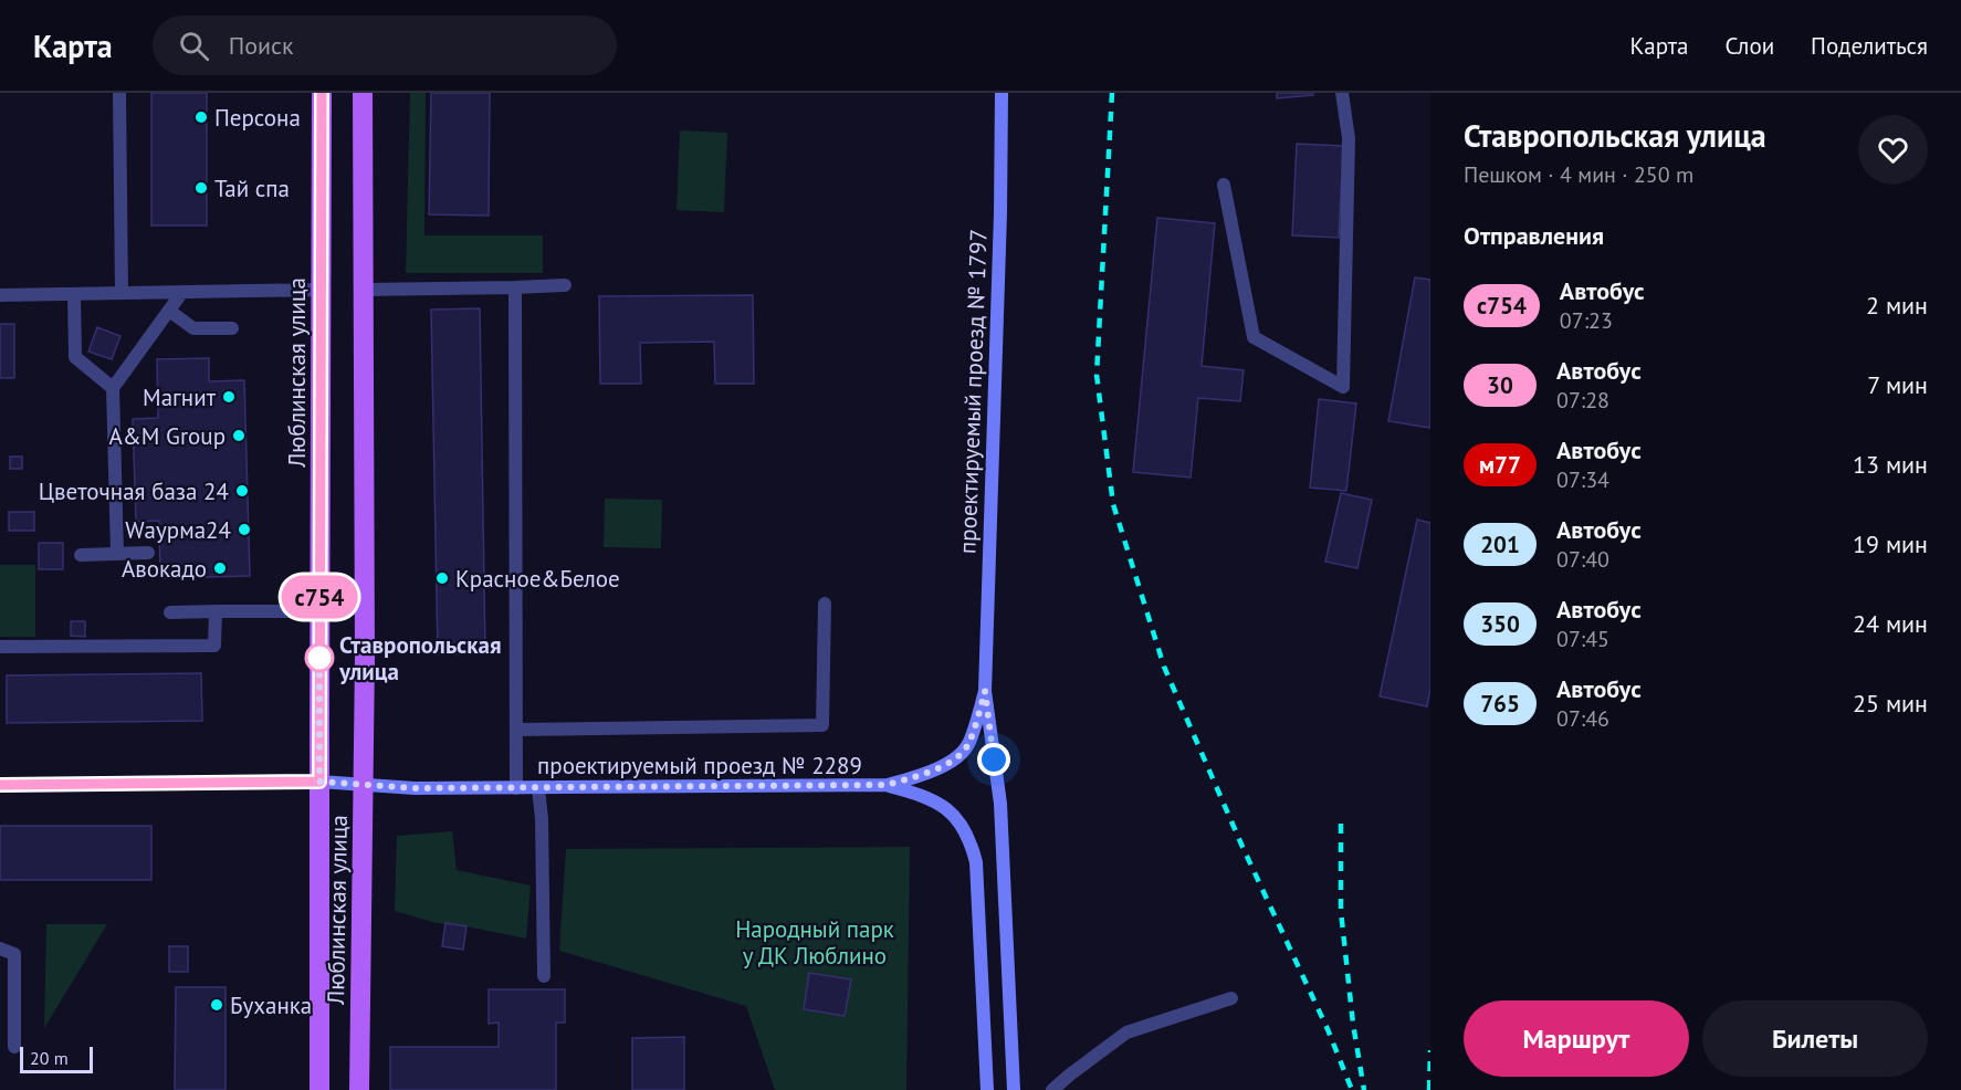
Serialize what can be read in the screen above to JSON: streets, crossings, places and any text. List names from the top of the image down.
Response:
{
  "streets": {
    "main road": ["Люблинская улица", "проектируемый проезд № 1797", "проектируемый проезд № 2289"]
  },
  "crossings": [
    ["Люблинская улица", "проектируемый проезд № 2289"],
    ["проектируемый проезд № 1797", "проектируемый проезд № 2289"]
  ],
  "parks": ["Народный парк у ДК Люблино"],
  "places": [
    "Персона",
    "Тай спа",
    "Магнит",
    "A&M Group",
    "Цветочная база 24",
    "Wаурма24",
    "Авокадо",
    "Красное&Белое",
    "Ставропольская улица",
    "Буханка"
  ],
  "lines": ["bus line с754"],
  "scale_bar": "20 m",
  "page": {
    "header": "Карта",
    "search": "Поиск",
    "nav": ["Карта", "Слои", "Поделиться"],
    "on_map": "с754",
    "heading": [
      ["Ставропольская улица", "Пешком · 4 мин · 250 m"],
      "Отправления"
    ],
    "list": [
      {
        "mark": "с754",
        "name": "Автобус",
        "note": "07:23",
        "value": "2 мин"
      },
      {
        "mark": "30",
        "name": "Автобус",
        "note": "07:28",
        "value": "7 мин"
      },
      {
        "mark": "м77",
        "name": "Автобус",
        "note": "07:34",
        "value": "13 мин"
      },
      {
        "mark": "201",
        "name": "Автобус",
        "note": "07:40",
        "value": "19 мин"
      },
      {
        "mark": "350",
        "name": "Автобус",
        "note": "07:45",
        "value": "24 мин"
      },
      {
        "mark": "765",
        "name": "Автобус",
        "note": "07:46",
        "value": "25 мин"
      }
    ],
    "buttons": ["Маршрут", "Билеты"],
    "scale": "20 m"
  }
}
